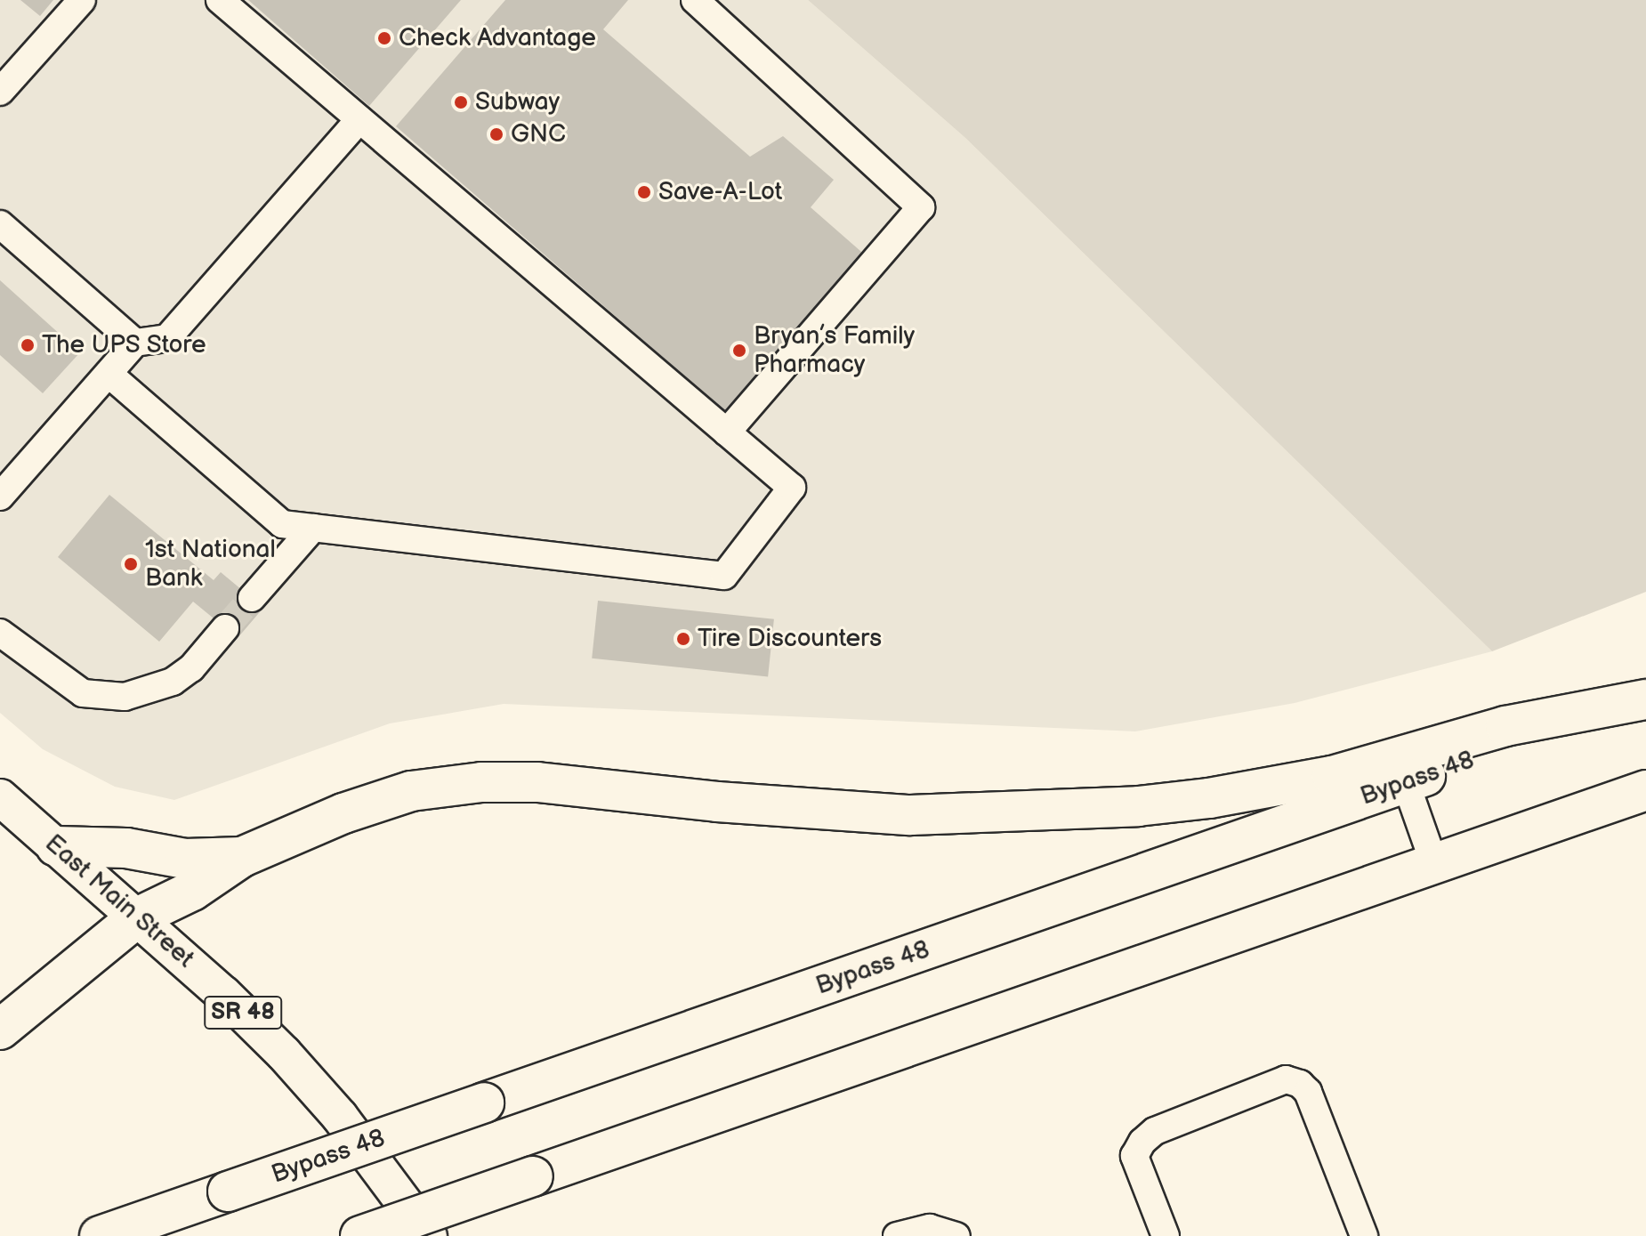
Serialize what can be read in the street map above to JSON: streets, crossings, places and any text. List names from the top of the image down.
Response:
{
  "streets": {
    "highway": ["Bypass 48"],
    "main road": ["East Main Street", "SR 48"]
  },
  "places": [
    "Check Advantage",
    "Subway",
    "GNC",
    "Save-A-Lot",
    "The UPS Store",
    "Bryan’s Family Pharmacy",
    "1st National Bank",
    "Tire Discounters"
  ]
}
